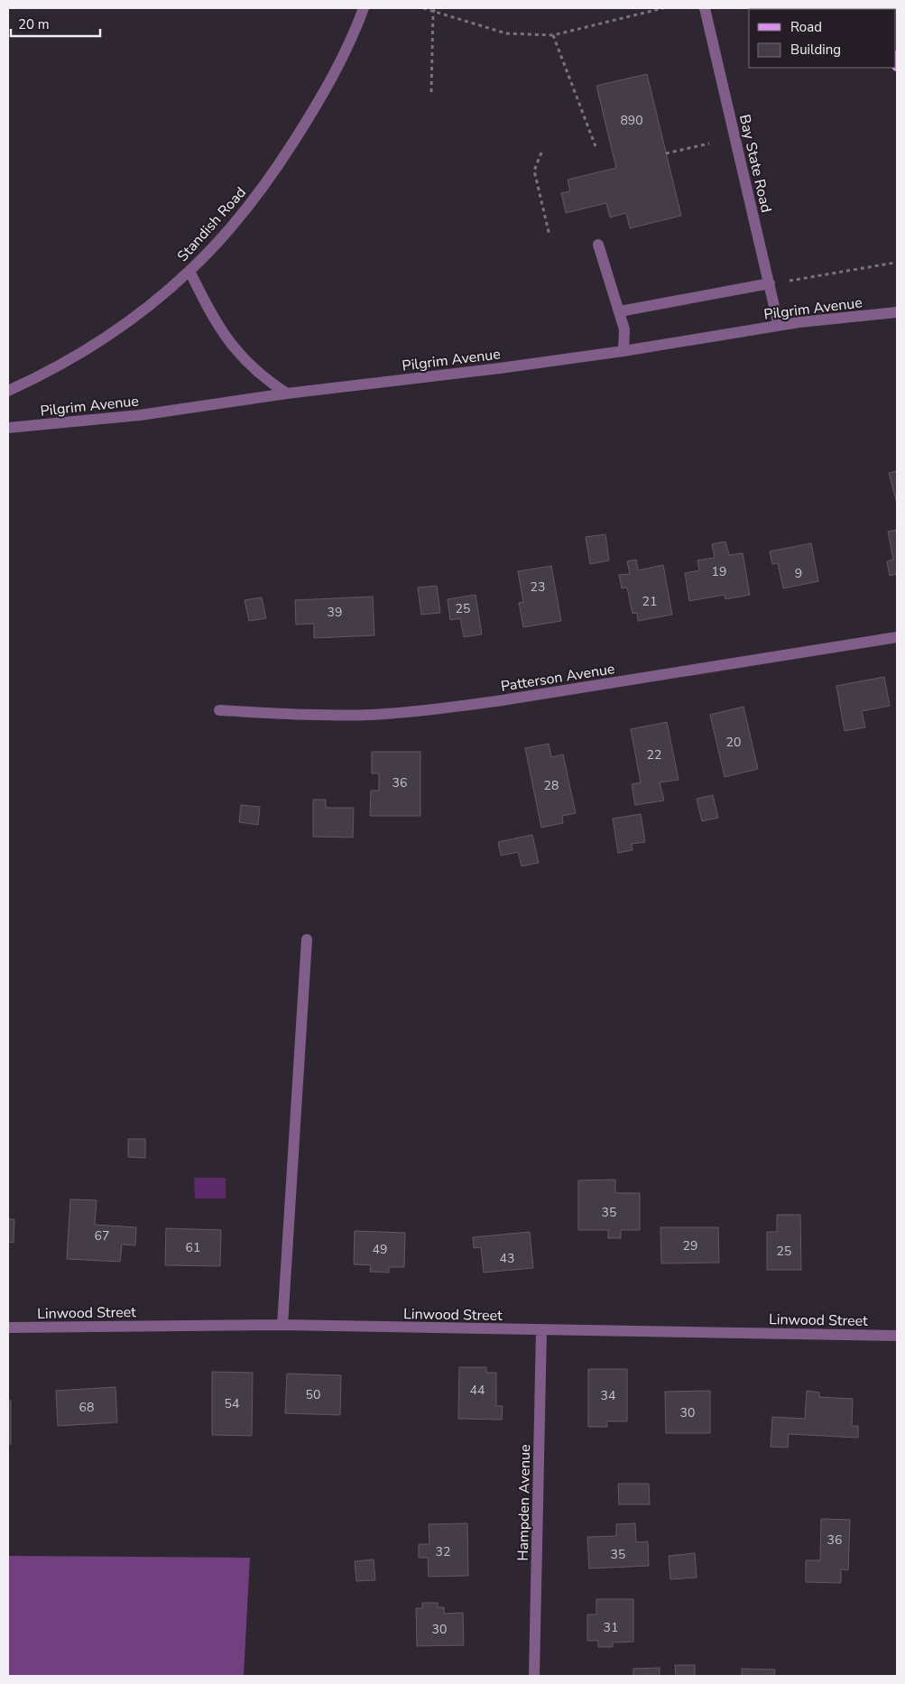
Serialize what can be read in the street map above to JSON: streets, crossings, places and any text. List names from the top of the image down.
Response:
{
  "streets": {
    "street": [
      "Bay State Road",
      "Standish Road",
      "Pilgrim Avenue",
      "Patterson Avenue",
      "Linwood Street",
      "Hampden Avenue"
    ]
  },
  "crossings": [
    ["Bay State Road", "Pilgrim Avenue"],
    ["Linwood Street", "Hampden Avenue"]
  ],
  "house_numbers": [
    "890",
    "19",
    "9",
    "23",
    "21",
    "25",
    "39",
    "20",
    "22",
    "36",
    "28",
    "35",
    "67",
    "29",
    "61",
    "49",
    "25",
    "43",
    "44",
    "50",
    "34",
    "54",
    "68",
    "30",
    "36",
    "32",
    "35",
    "31",
    "30"
  ],
  "legend": ["Road", "Building"],
  "scale_bar": "20 m"
}
